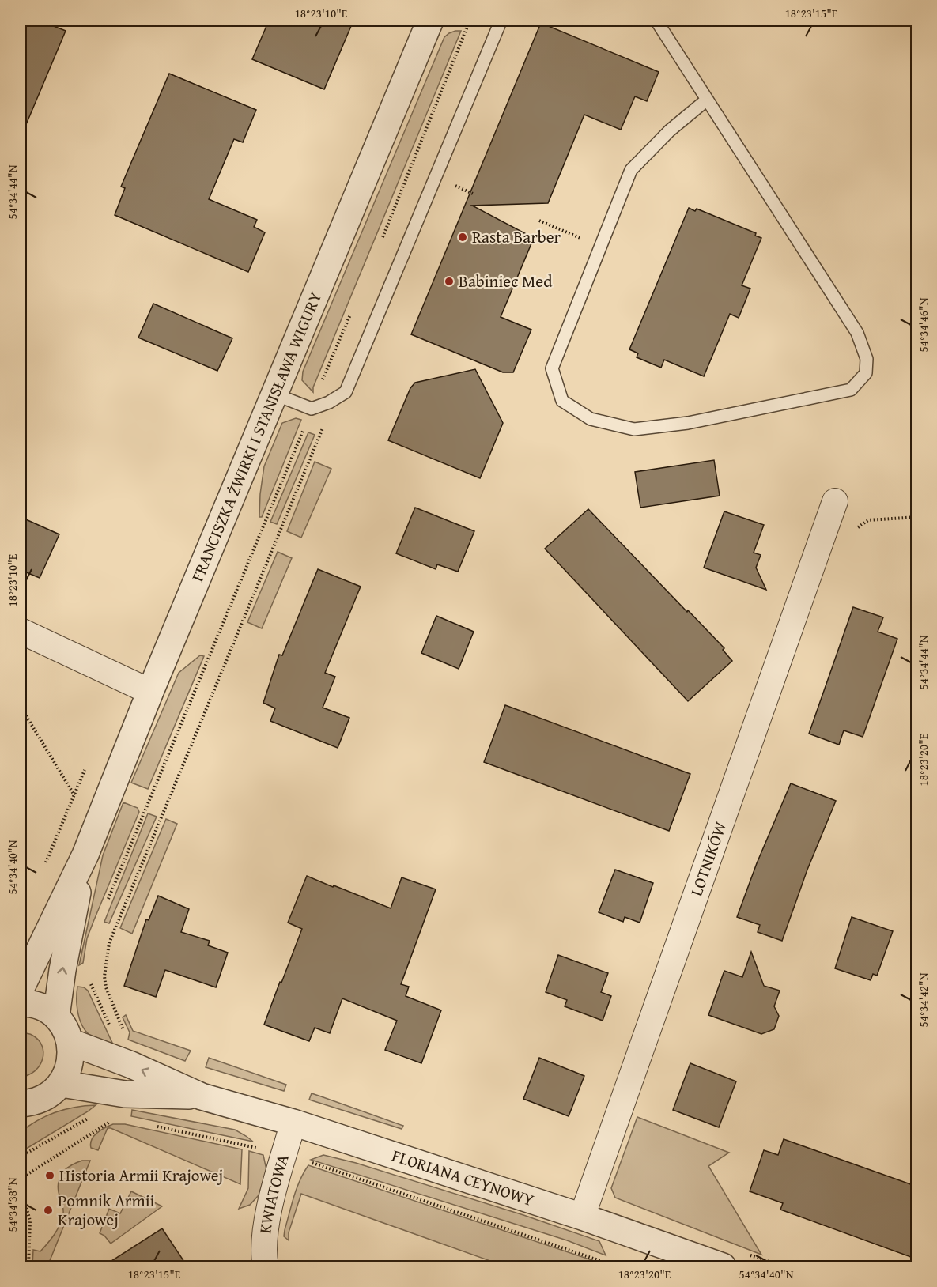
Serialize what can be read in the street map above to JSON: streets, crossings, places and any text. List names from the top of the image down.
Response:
{
  "streets": {
    "street": [
      "FRANCISZKA ŻWIRKI I STANISŁAWA WIGURY",
      "LOTNIKÓW",
      "FLORIANA CEYNOWY",
      "KWIATOWA"
    ]
  },
  "crossings": [
    ["LOTNIKÓW", "FLORIANA CEYNOWY"],
    ["FLORIANA CEYNOWY", "KWIATOWA"]
  ],
  "places": [
    "Rasta Barber",
    "Babiniec Med",
    "Historia Armii Krajowej",
    "Pomnik Armii Krajowej"
  ],
  "coordinates": [
    "18°23'10\"E",
    "18°23'15\"E",
    "54°34'44\"N",
    "54°34'46\"N",
    "18°23'20\"E",
    "54°34'40\"N",
    "54°34'42\"N",
    "54°34'38\"N"
  ]
}
